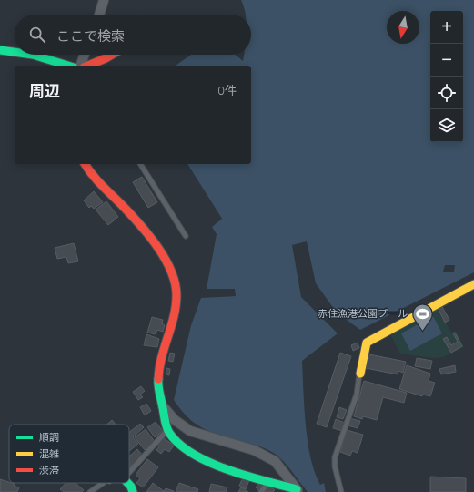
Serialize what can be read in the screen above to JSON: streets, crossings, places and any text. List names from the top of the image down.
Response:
{
  "places": {
    "sports": ["赤住漁港公園プール"]
  },
  "legend": ["順調", "混雑", "渋滞"],
  "north": "bottom",
  "page": {
    "map_buttons": ["+", "−"],
    "search": "ここで検索",
    "heading": ["周辺", "0件"]
  }
}
